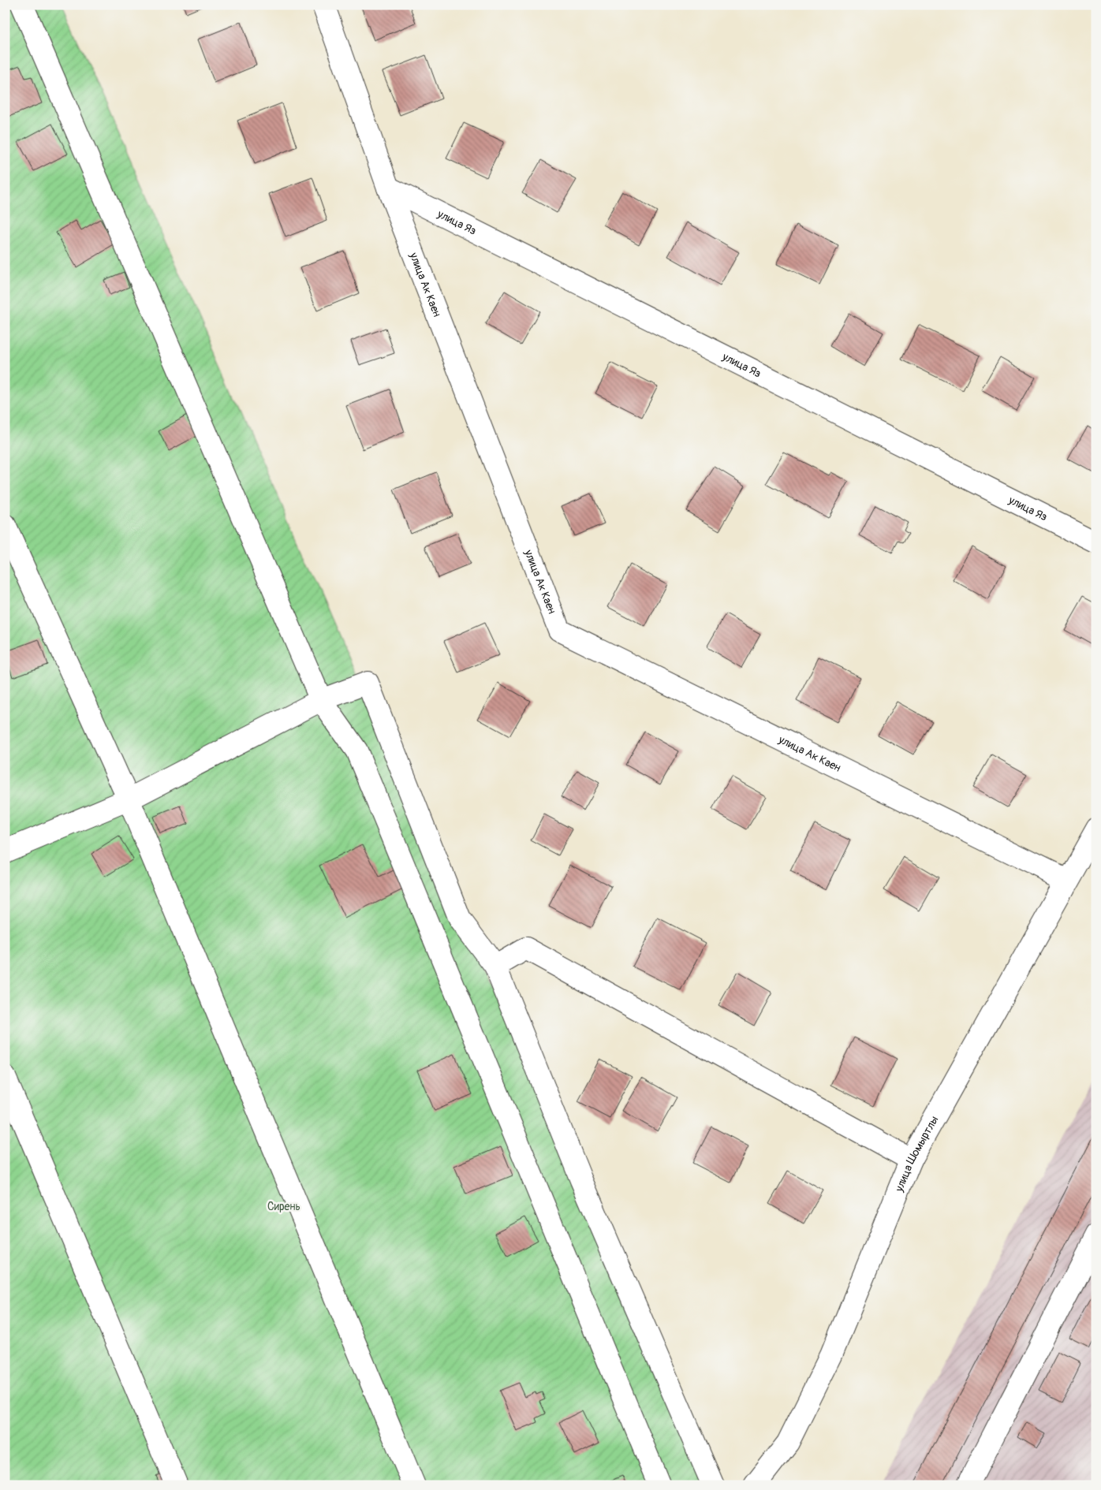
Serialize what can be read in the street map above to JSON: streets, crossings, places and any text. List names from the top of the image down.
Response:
{
  "streets": {
    "street": ["улица Яз", "улица Ак Каен", "улица Шомыртлы"]
  },
  "crossings": [
    ["улица Яз", "улица Ак Каен"],
    ["улица Ак Каен", "улица Шомыртлы"]
  ],
  "parks": ["Сирень"]
}
